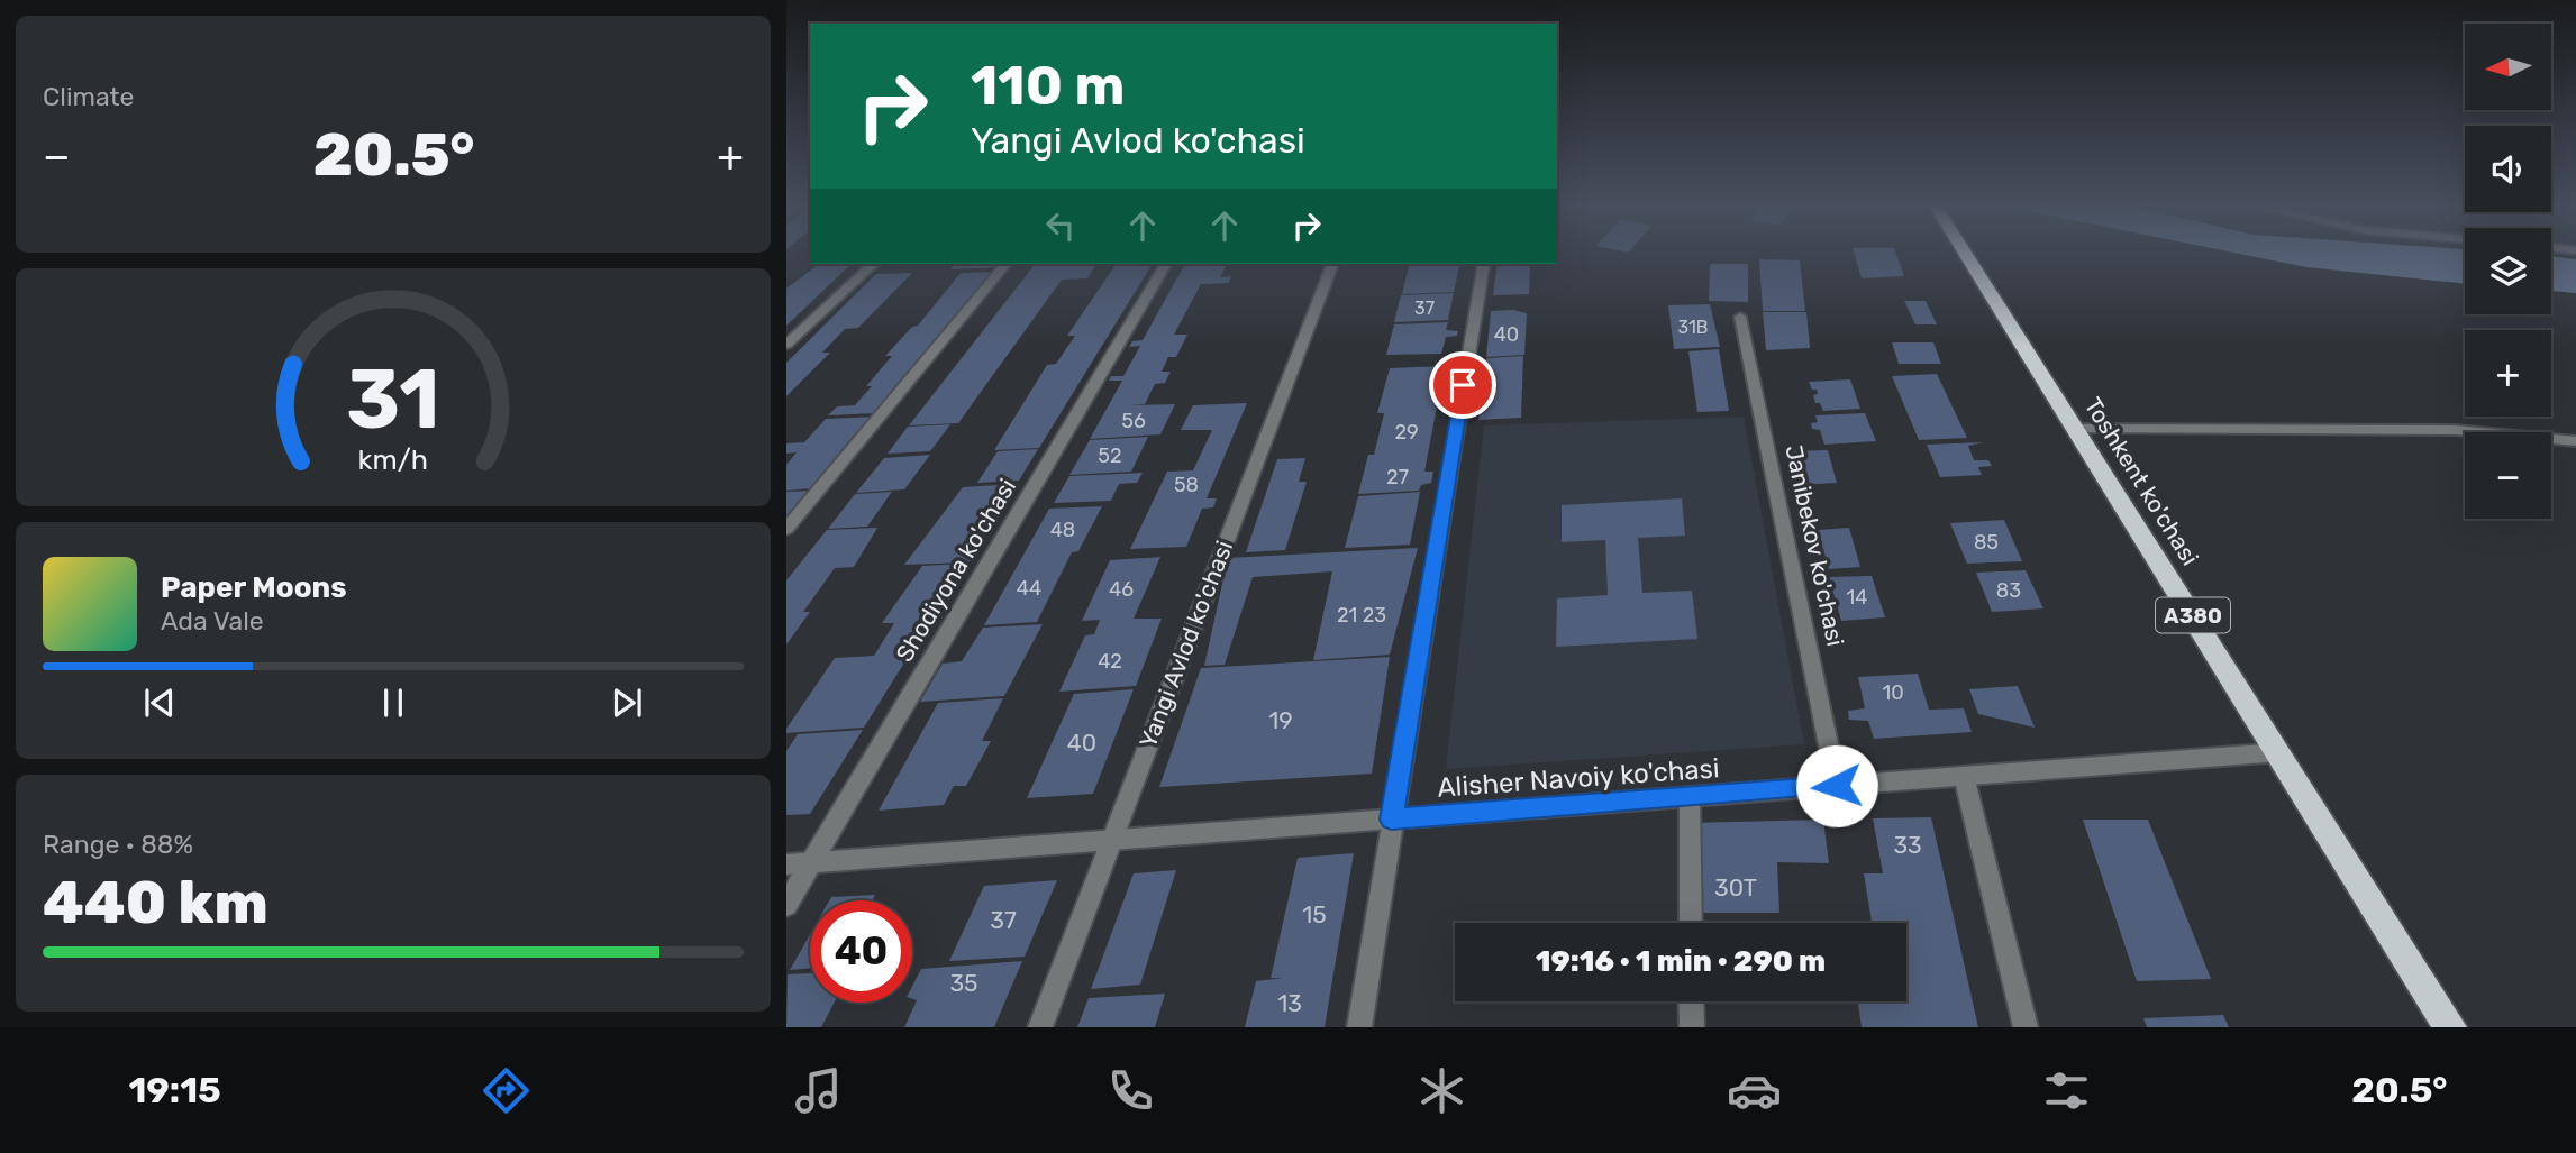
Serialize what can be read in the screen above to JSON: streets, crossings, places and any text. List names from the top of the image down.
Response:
{
  "streets": {
    "highway": ["Toshkent ko'chasi", "A380"],
    "street": [
      "Janibekov ko'chasi",
      "Shodiyona ko'chasi",
      "Yangi Avlod ko'chasi",
      "Alisher Navoiy ko'chasi"
    ]
  },
  "crossings": [
    ["Toshkent ko'chasi", "Alisher Navoiy ko'chasi"],
    ["Janibekov ko'chasi", "Alisher Navoiy ko'chasi"],
    ["Shodiyona ko'chasi", "Alisher Navoiy ko'chasi"],
    ["Yangi Avlod ko'chasi", "Alisher Navoiy ko'chasi"]
  ],
  "house_numbers": [
    "37",
    "31B",
    "40",
    "56",
    "29",
    "52",
    "27",
    "58",
    "48",
    "85",
    "44",
    "46",
    "83",
    "14",
    "21 23",
    "42",
    "10",
    "19",
    "40",
    "33",
    "30T",
    "15",
    "37",
    "35",
    "13"
  ],
  "north": "left",
  "page": {
    "tile": [
      "Climate",
      ["Range · 88%", "440 km"]
    ],
    "map_buttons": ["+", "−"],
    "turn": ["110 m", "Yangi Avlod ko'chasi"],
    "heat": ["−", "20.5°", "+"],
    "song": ["Paper Moons", "Ada Vale"],
    "limit": "40",
    "trip": "19:16 · 1 min · 290 m",
    "tabs": ["19:15", "20.5°"],
    "gauge": ["31", "km/h"]
  }
}
